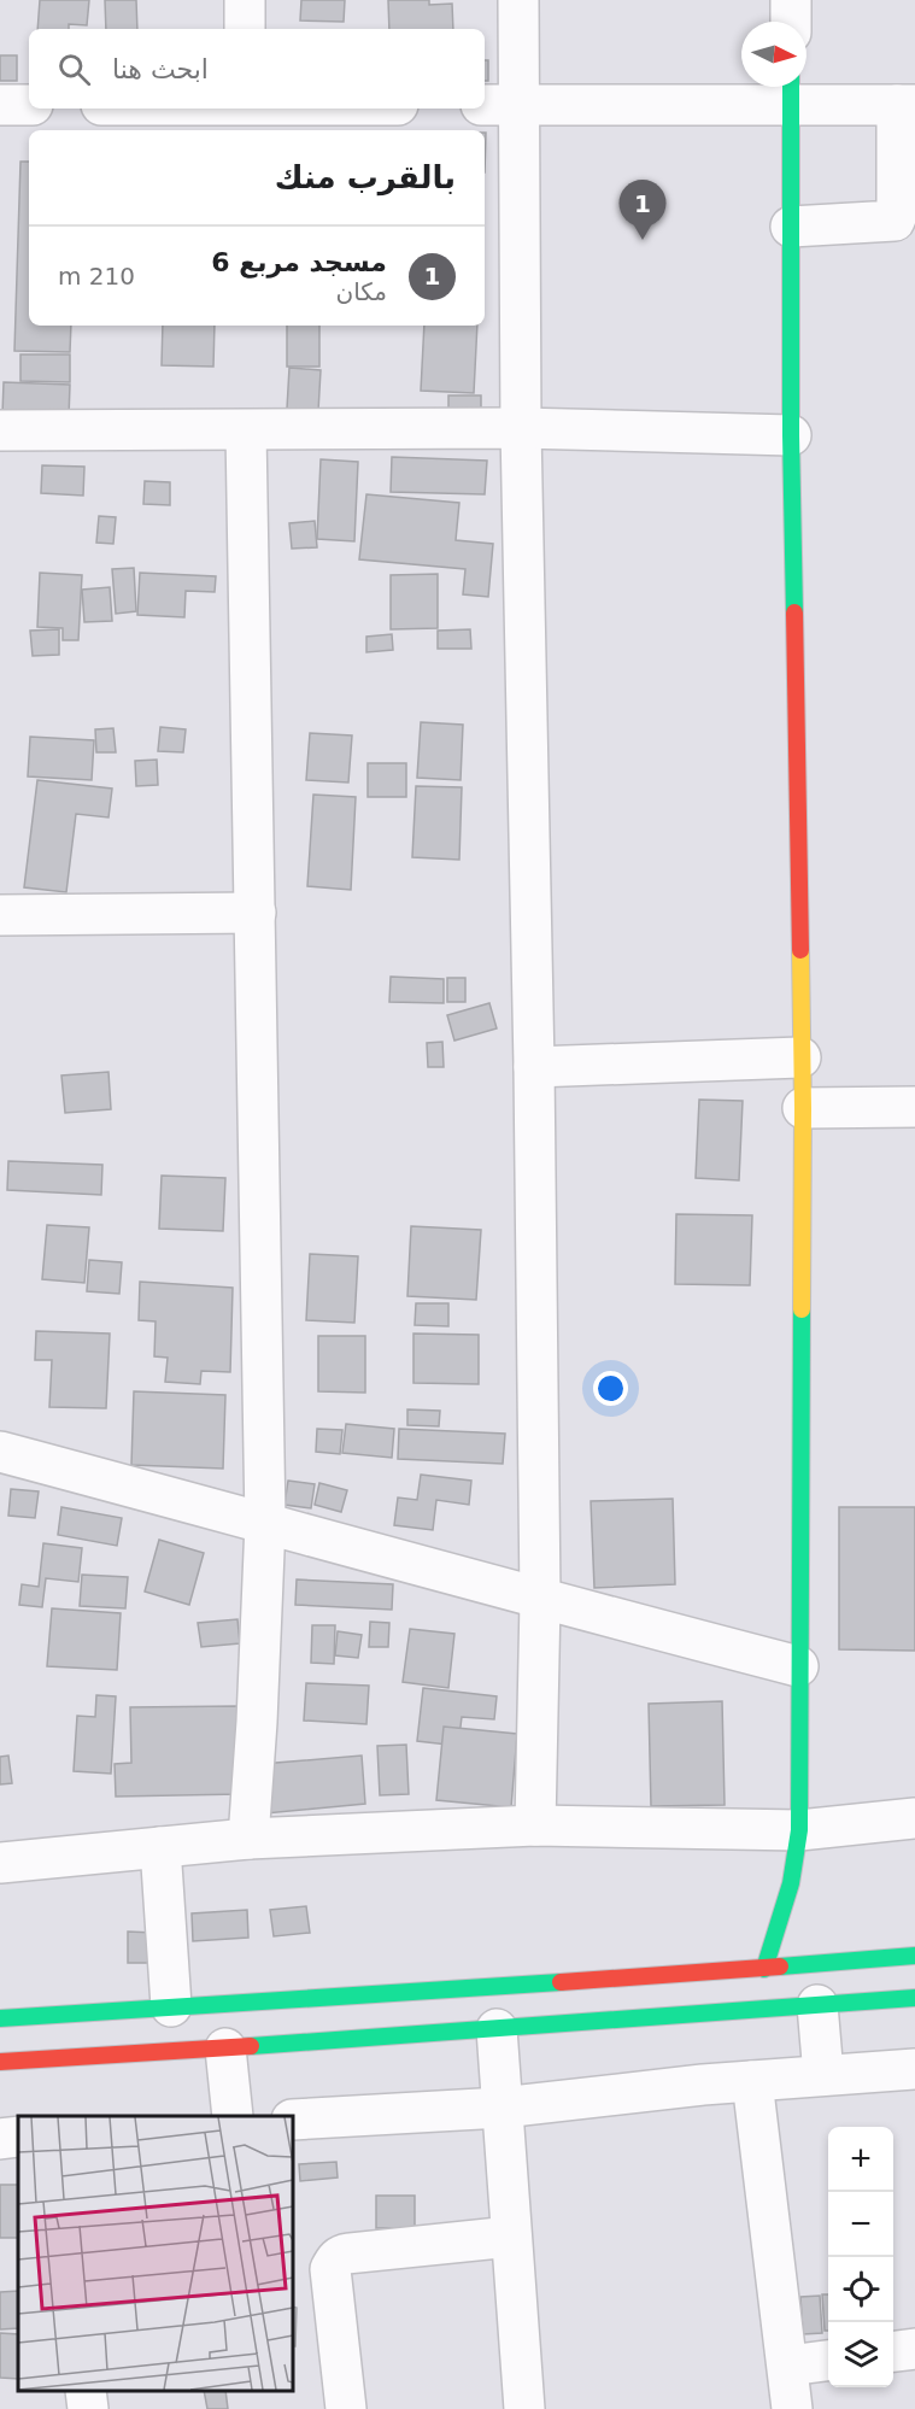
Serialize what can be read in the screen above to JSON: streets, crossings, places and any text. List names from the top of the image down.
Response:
{
  "north": "right",
  "page": {
    "search": "ابحث هنا",
    "heading": "بالقرب منك",
    "pins": "1",
    "list": [
      {
        "mark": "1",
        "name": "مسجد مربع 6",
        "note": "مكان",
        "value": "210 m"
      }
    ],
    "map_buttons": ["+", "−"]
  }
}
